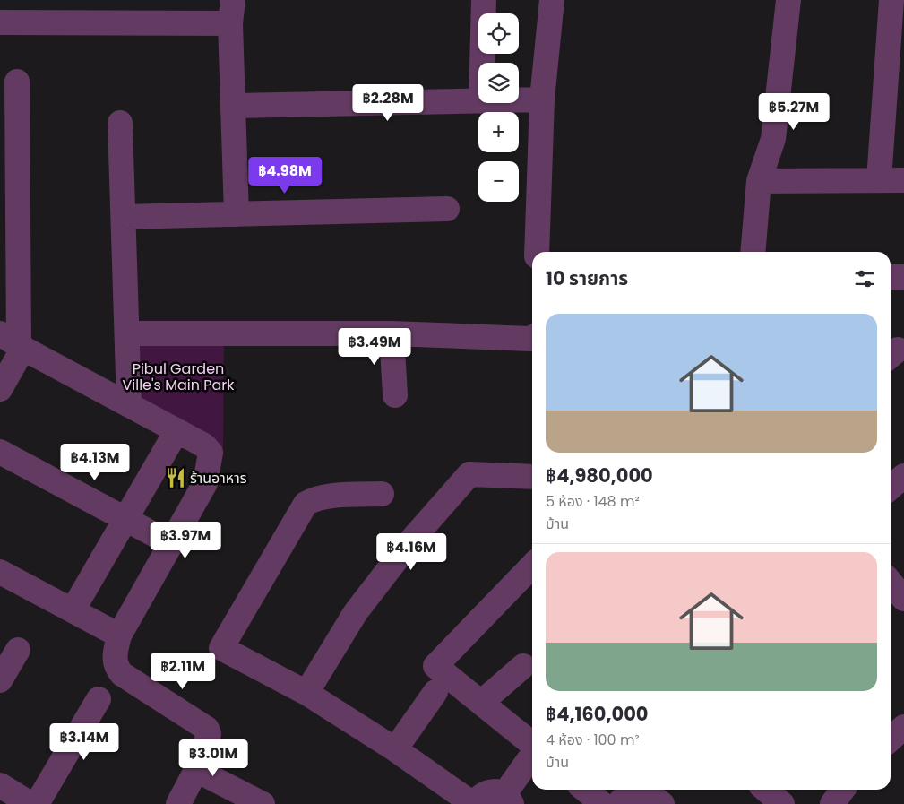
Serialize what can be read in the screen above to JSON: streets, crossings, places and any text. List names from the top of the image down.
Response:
{
  "parks": ["Pibul Garden Ville's Main Park"],
  "places": {
    "restaurant": ["ร้านอาหาร"]
  },
  "page": {
    "map_buttons": ["+", "−"],
    "price": [
      "฿2.28M",
      "฿5.27M",
      "฿4.98M",
      "฿3.49M",
      "฿4.13M",
      "฿3.97M",
      "฿4.16M",
      "฿2.11M",
      "฿3.14M",
      "฿3.01M"
    ],
    "heading": "10 รายการ",
    "list": [
      {
        "name": "฿4,980,000",
        "note": "5 ห้อง · 148 m² · บ้าน"
      },
      {
        "name": "฿4,160,000",
        "note": "4 ห้อง · 100 m² · บ้าน"
      }
    ]
  }
}
